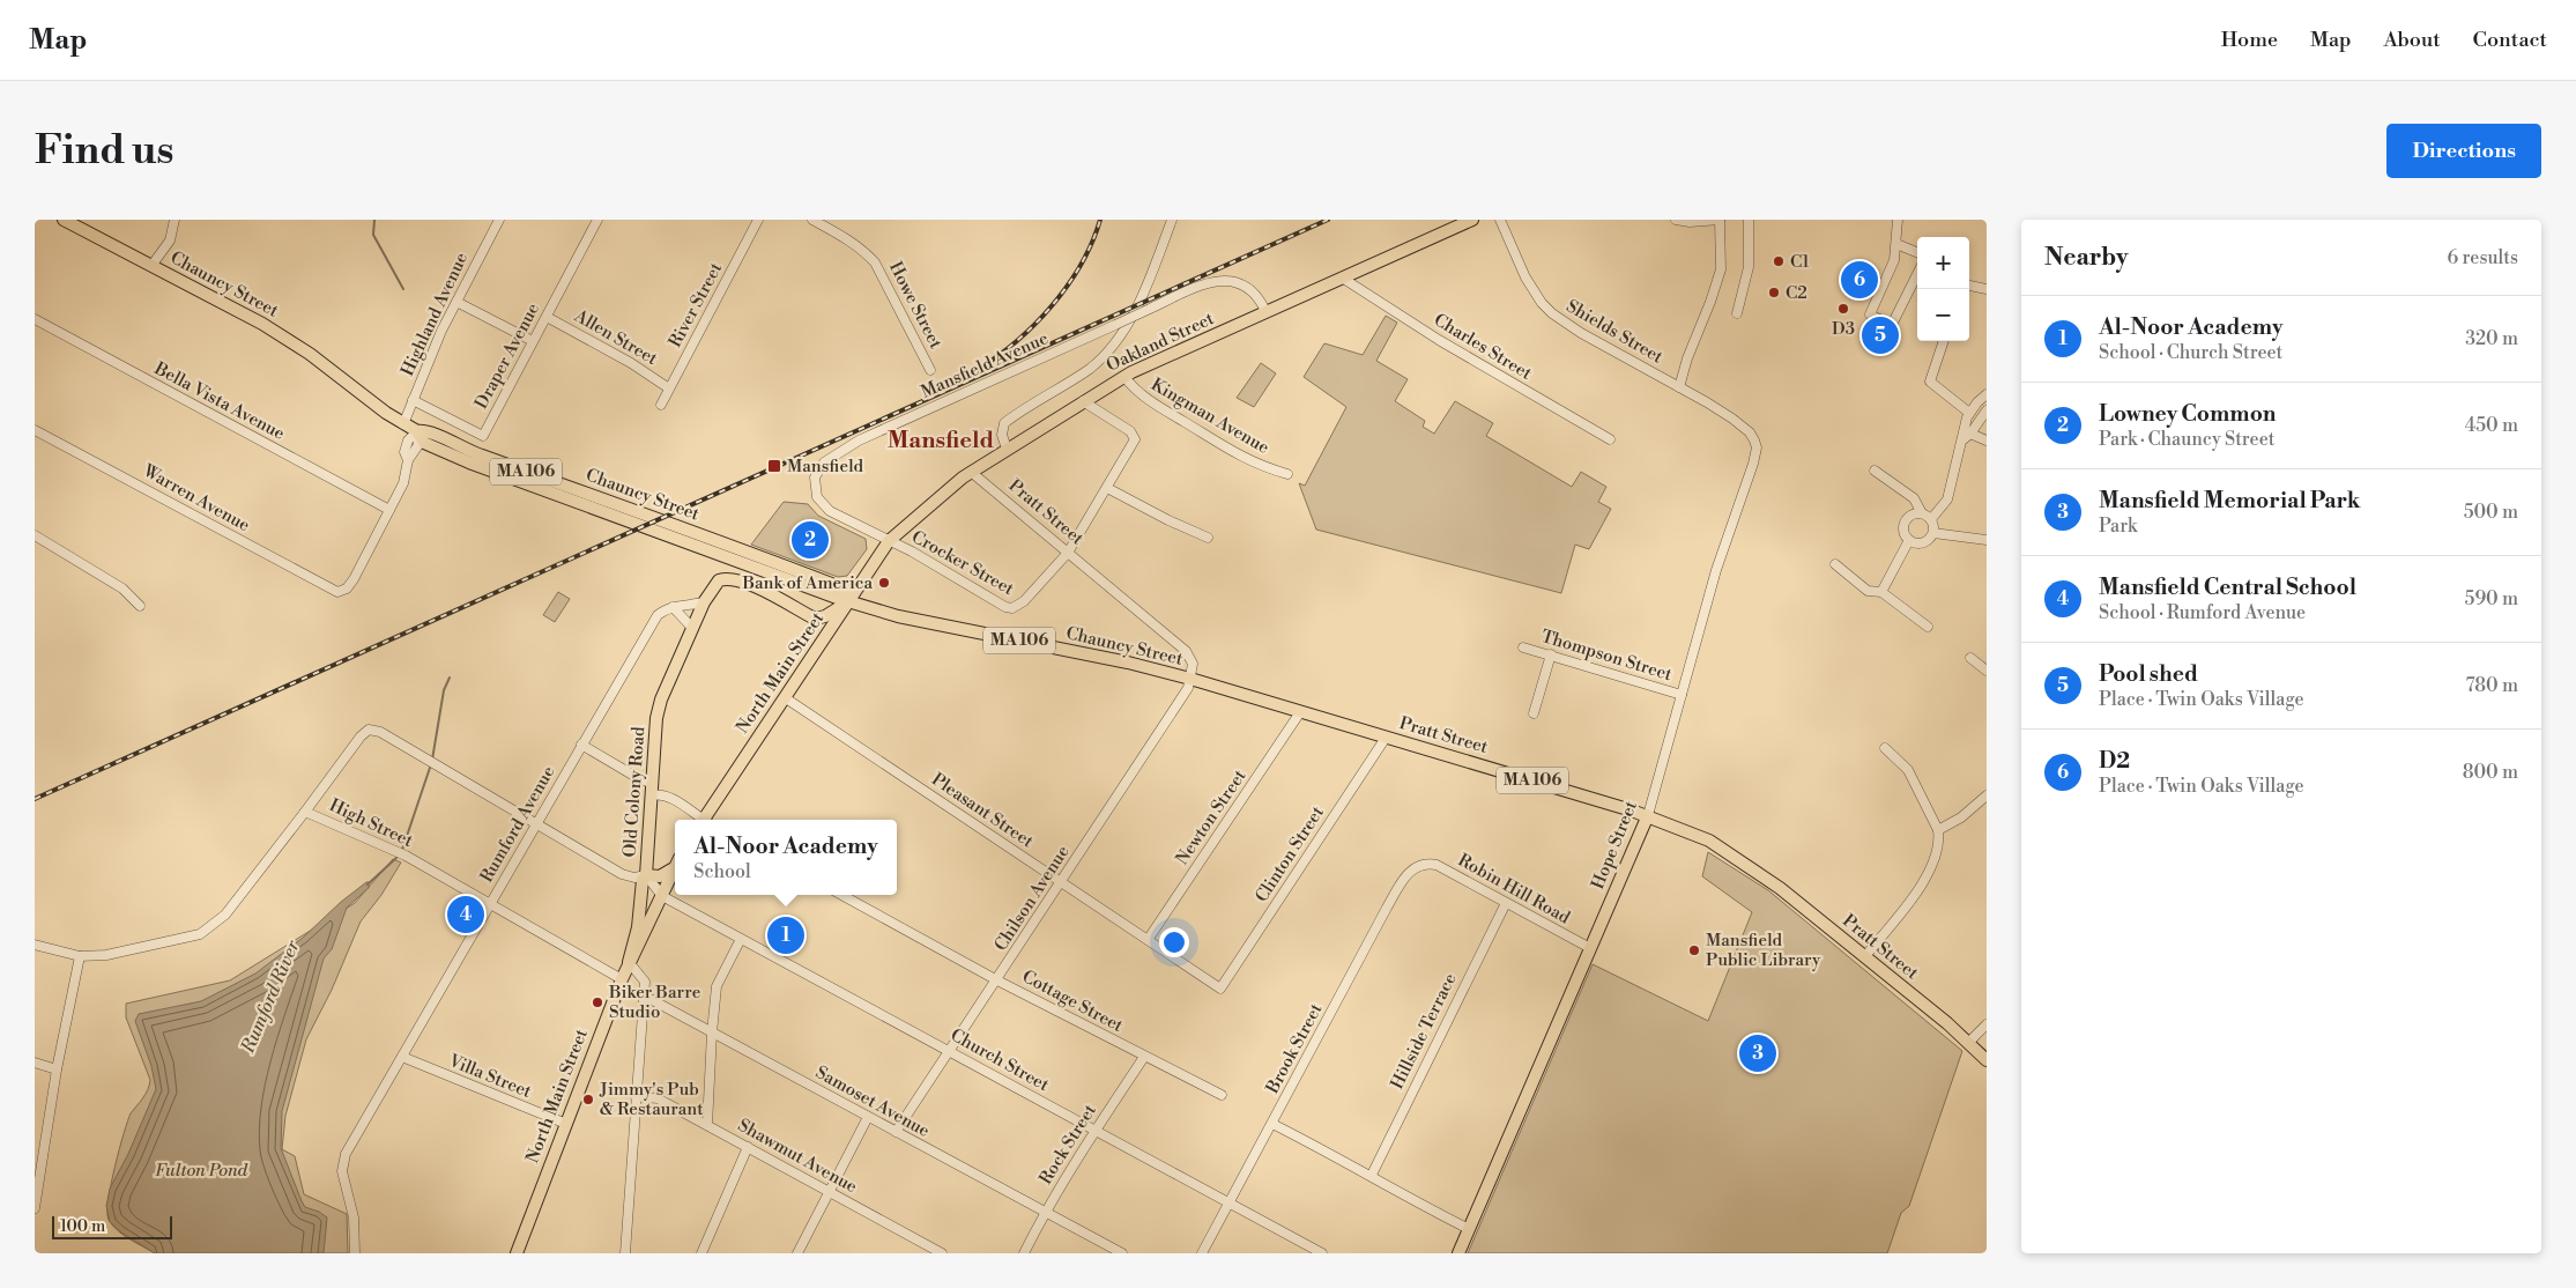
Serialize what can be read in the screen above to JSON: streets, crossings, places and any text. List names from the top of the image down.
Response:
{
  "streets": {
    "main road": [
      "Chauncy Street",
      "Oakland Street",
      "MA 106",
      "Pratt Street",
      "North Main Street",
      "Old Colony Road",
      "Hope Street"
    ],
    "street": [
      "River Street",
      "Howe Street",
      "Highland Avenue",
      "Shields Street",
      "Allen Street",
      "Charles Street",
      "Draper Avenue",
      "Mansfield Avenue",
      "Bella Vista Avenue",
      "Kingman Avenue",
      "Warren Avenue",
      "Crocker Street",
      "Thompson Street",
      "Pleasant Street",
      "Newton Street",
      "High Street",
      "Rumford Avenue",
      "Clinton Street",
      "Robin Hill Road",
      "Chilson Avenue",
      "Cottage Street",
      "Hillside Terrace",
      "Brook Street",
      "Church Street",
      "Villa Street",
      "Samoset Avenue",
      "Rock Street",
      "Shawmut Avenue"
    ]
  },
  "crossings": [
    ["Chauncy Street", "Highland Avenue"],
    ["Chauncy Street", "Pratt Street"],
    ["Chauncy Street", "North Main Street"],
    ["Chauncy Street", "Chilson Avenue"],
    ["River Street", "Allen Street"],
    ["Highland Avenue", "Draper Avenue"],
    ["Shields Street", "Hope Street"],
    ["Allen Street", "Draper Avenue"],
    ["Oakland Street", "Charles Street"],
    ["Oakland Street", "Mansfield Avenue"],
    ["Oakland Street", "Kingman Avenue"],
    ["Oakland Street", "Pratt Street"],
    ["Oakland Street", "Crocker Street"],
    ["Oakland Street", "North Main Street"],
    ["Mansfield Avenue", "Crocker Street"],
    ["Mansfield Avenue", "North Main Street"],
    ["Bella Vista Avenue", "Warren Avenue"],
    ["Pratt Street", "Crocker Street"],
    ["Pratt Street", "Newton Street"],
    ["Pratt Street", "Hope Street"],
    ["Pratt Street", "Clinton Street"],
    ["Pratt Street", "Chilson Avenue"],
    ["Crocker Street", "North Main Street"],
    ["Thompson Street", "Hope Street"],
    ["North Main Street", "Old Colony Road"],
    ["North Main Street", "Pleasant Street"],
    ["North Main Street", "High Street"],
    ["North Main Street", "Church Street"],
    ["North Main Street", "Villa Street"],
    ["Pleasant Street", "Newton Street"],
    ["Pleasant Street", "Clinton Street"],
    ["Pleasant Street", "Chilson Avenue"],
    ["High Street", "Rumford Avenue"],
    ["Rumford Avenue", "Villa Street"],
    ["Hope Street", "Robin Hill Road"],
    ["Robin Hill Road", "Hillside Terrace"],
    ["Robin Hill Road", "Brook Street"],
    ["Chilson Avenue", "Cottage Street"],
    ["Chilson Avenue", "Church Street"],
    ["Chilson Avenue", "Samoset Avenue"],
    ["Cottage Street", "Rock Street"],
    ["Brook Street", "Church Street"],
    ["Church Street", "Rock Street"],
    ["Samoset Avenue", "Rock Street"]
  ],
  "districts": ["Mansfield"],
  "water": ["Rumford River"],
  "parks": ["Fulton Pond"],
  "places": {
    "other": [
      "C1",
      "C2",
      "D3",
      "Bank of America",
      "Mansfield Public Library",
      "Biker Barre Studio",
      "Jimmy's Pub & Restaurant"
    ],
    "transit": ["Mansfield"]
  },
  "scale_bar": "100 m",
  "page": {
    "header": "Map",
    "nav": [
      "Home",
      "Map",
      "About",
      "Contact"
    ],
    "buttons": "Directions",
    "title": "Find us",
    "heading": ["Nearby", "6 results"],
    "map_buttons": ["+", "−"],
    "pins": [
      "6",
      "5",
      "2",
      "4",
      "1",
      "3"
    ],
    "list": [
      {
        "mark": "1",
        "name": "Al-Noor Academy",
        "note": "School · Church Street",
        "value": "320 m"
      },
      {
        "mark": "2",
        "name": "Lowney Common",
        "note": "Park · Chauncy Street",
        "value": "450 m"
      },
      {
        "mark": "3",
        "name": "Mansfield Memorial Park",
        "note": "Park",
        "value": "500 m"
      },
      {
        "mark": "4",
        "name": "Mansfield Central School",
        "note": "School · Rumford Avenue",
        "value": "590 m"
      },
      {
        "mark": "5",
        "name": "Pool shed",
        "note": "Place · Twin Oaks Village",
        "value": "780 m"
      },
      {
        "mark": "6",
        "name": "D2",
        "note": "Place · Twin Oaks Village",
        "value": "800 m"
      }
    ],
    "popup": ["Al-Noor Academy", "School"],
    "scale": "100 m"
  }
}
